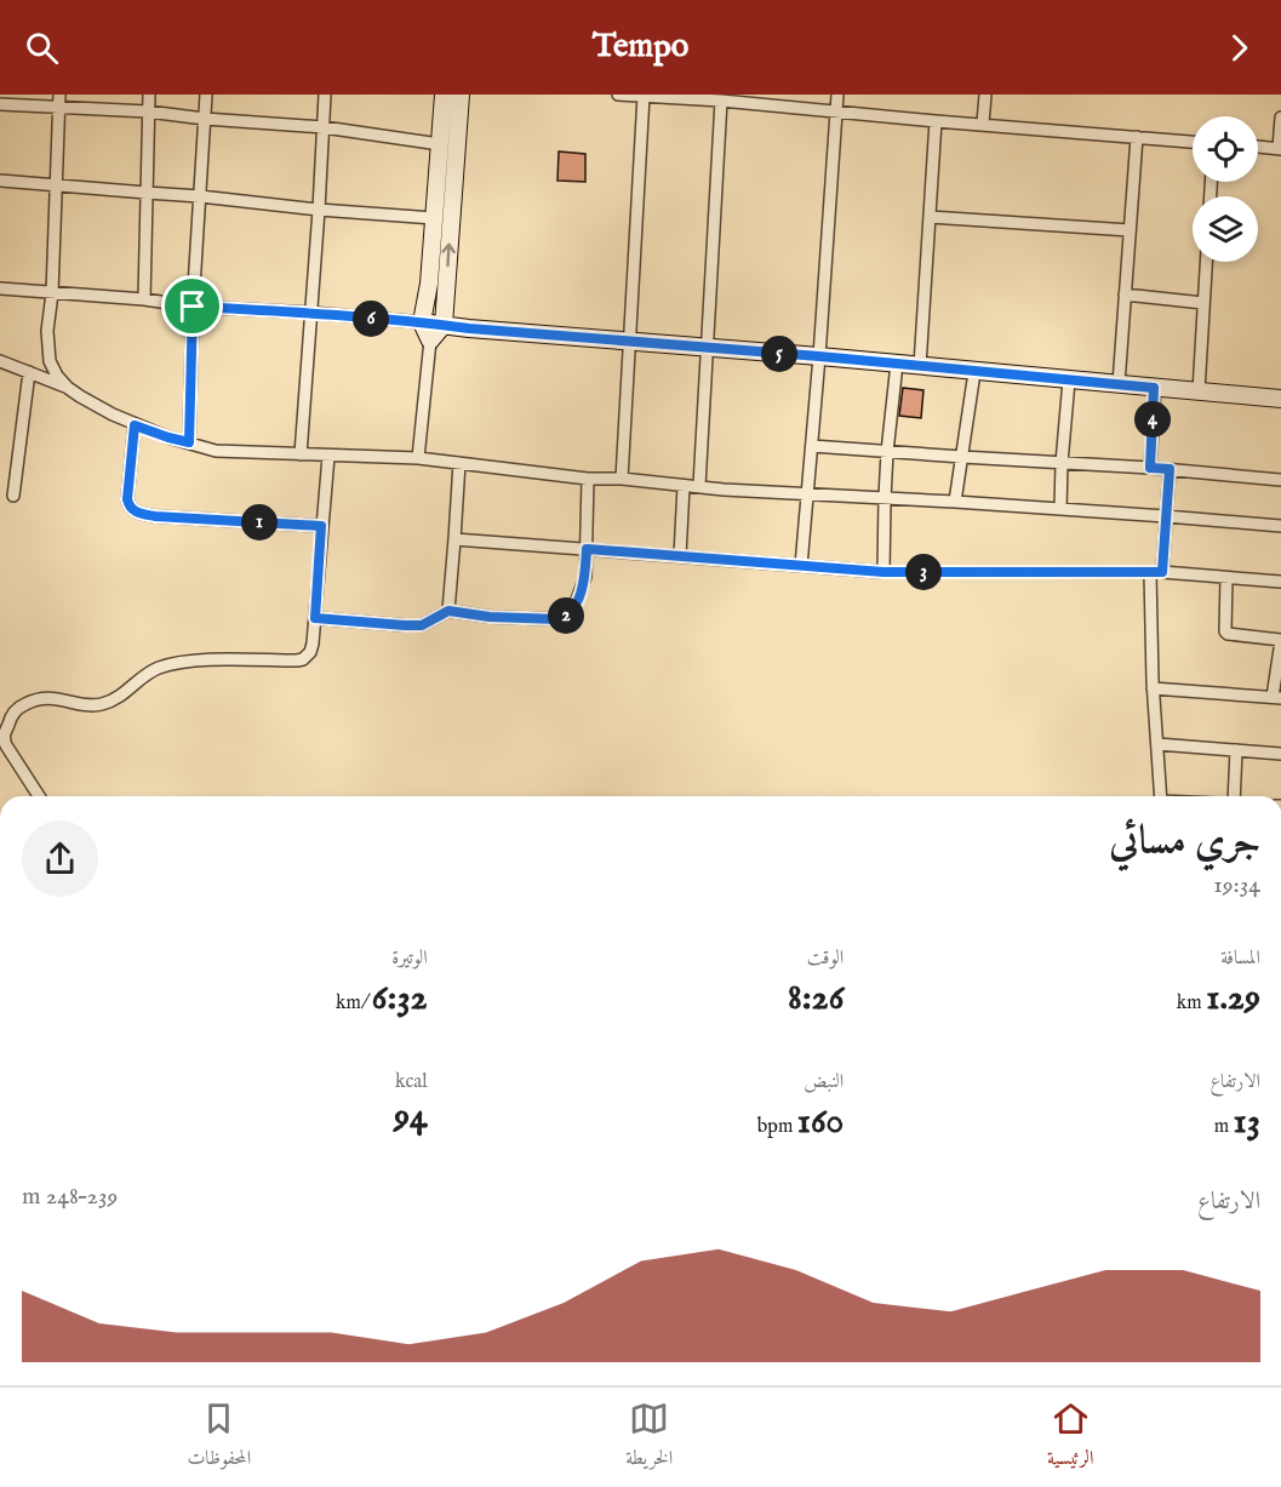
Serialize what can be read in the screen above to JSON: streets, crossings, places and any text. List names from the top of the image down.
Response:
{
  "page": {
    "header": "Tempo",
    "pins": [
      "6",
      "5",
      "4",
      "1",
      "3",
      "2"
    ],
    "heading": ["جري مسائي", "19:34"],
    "stats": [
      ["المسافة", "1.29 km"],
      ["الوقت", "8:26"],
      ["الوتيرة", "6:32 /km"],
      ["الارتفاع", "13 m"],
      ["النبض", "160 bpm"],
      ["kcal", "94"]
    ],
    "chart": ["الارتفاع", "239–248 m"],
    "tabs": ["الرئيسية", "الخريطة", "المحفوظات"]
  }
}
